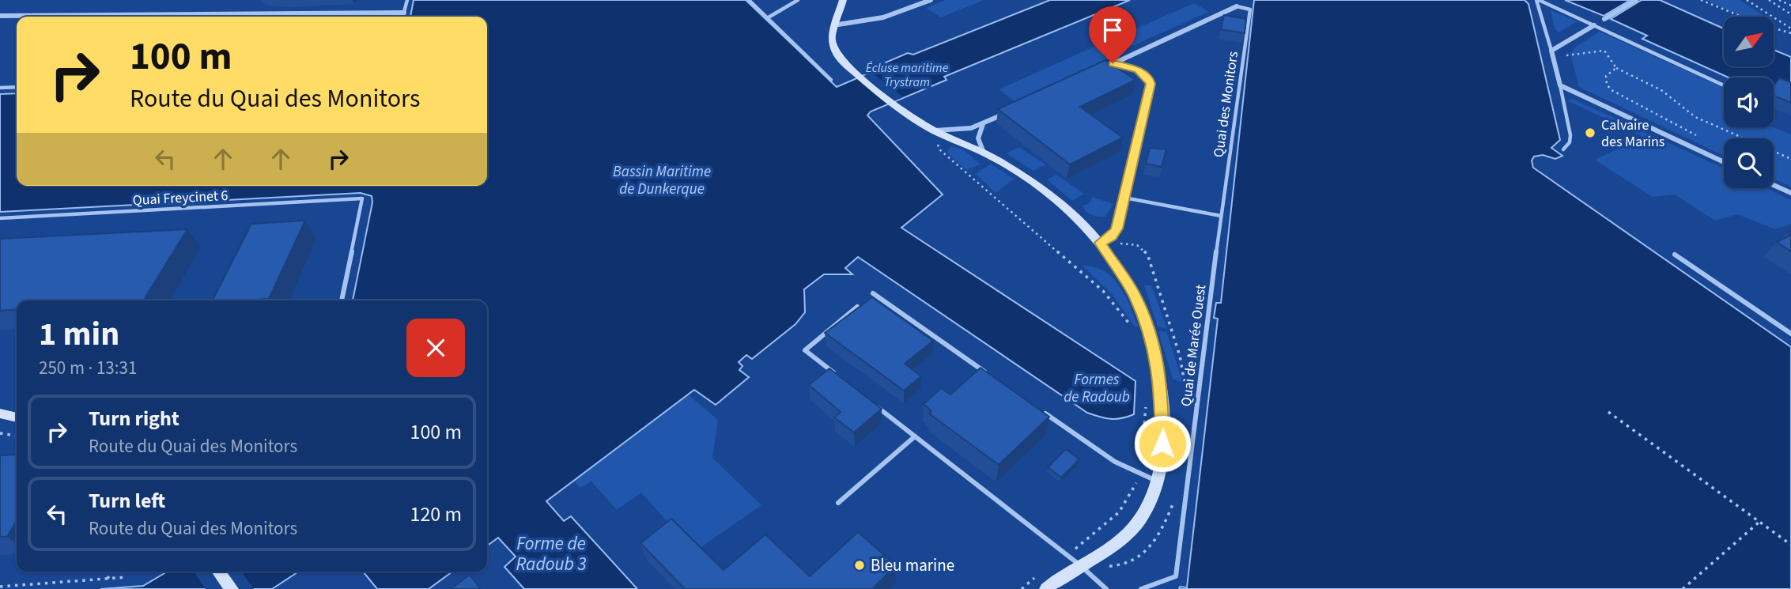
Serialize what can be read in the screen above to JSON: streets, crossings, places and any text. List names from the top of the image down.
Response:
{
  "streets": {
    "lane": ["Quai des Monitors", "Quai Freycinet 6", "Quai de Marée Ouest"]
  },
  "crossings": [
    ["Quai des Monitors", "Quai de Marée Ouest"]
  ],
  "water": [
    "Écluse maritime Trystram",
    "Bassin Maritime de Dunkerque",
    "Formes de Radoub",
    "Forme de Radoub 3"
  ],
  "places": ["Calvaire des Marins", "Bleu marine"],
  "north": "top right",
  "page": {
    "turn": ["100 m", "Route du Quai des Monitors"],
    "heading": ["1 min", "250 m · 13:31"],
    "list": [
      {
        "name": "Turn right",
        "note": "Route du Quai des Monitors",
        "value": "100 m"
      },
      {
        "name": "Turn left",
        "note": "Route du Quai des Monitors",
        "value": "120 m"
      }
    ]
  }
}
